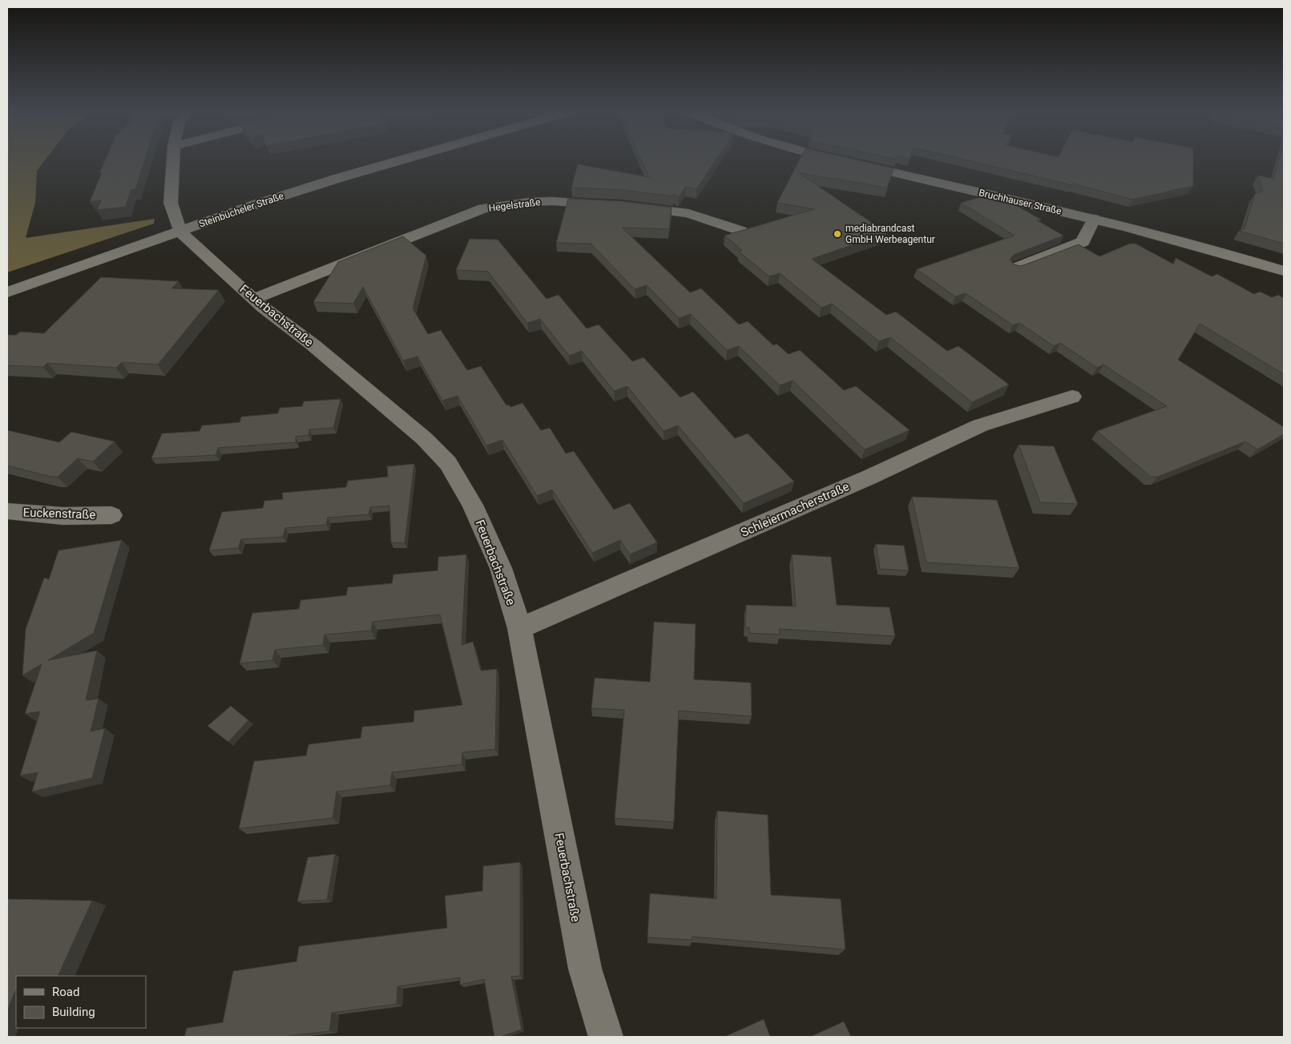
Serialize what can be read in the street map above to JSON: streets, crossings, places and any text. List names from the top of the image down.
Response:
{
  "streets": {
    "street": [
      "Bruchhauser Straße",
      "Hegelstraße",
      "Steinbücheler Straße",
      "Feuerbachstraße",
      "Schleiermacherstraße",
      "Euckenstraße"
    ]
  },
  "crossings": [
    ["Hegelstraße", "Feuerbachstraße"],
    ["Steinbücheler Straße", "Feuerbachstraße"],
    ["Feuerbachstraße", "Schleiermacherstraße"]
  ],
  "places": ["mediabrandcast GmbH Werbeagentur"],
  "legend": ["Road", "Building"]
}
